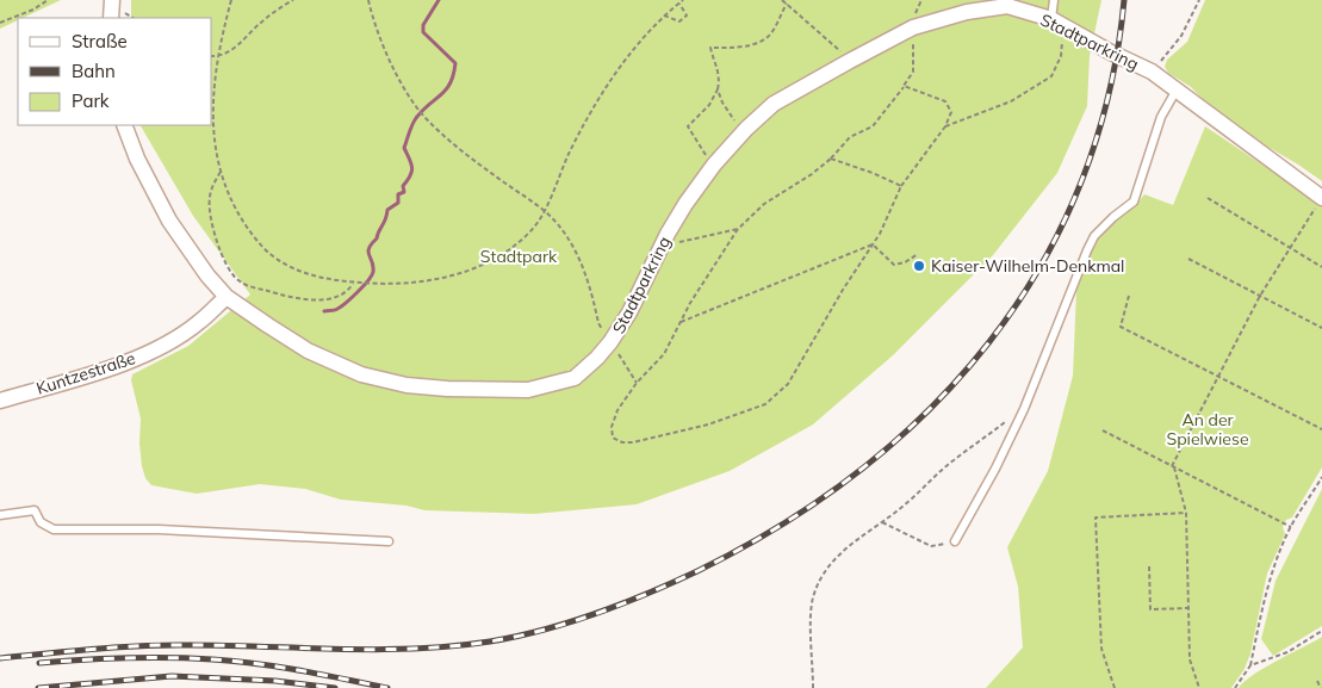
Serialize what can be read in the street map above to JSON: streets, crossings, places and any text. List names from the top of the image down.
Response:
{
  "streets": {
    "street": ["Stadtparkring", "Kuntzestraße"]
  },
  "crossings": [
    ["Stadtparkring", "Kuntzestraße"]
  ],
  "parks": ["Stadtpark", "An der Spielwiese"],
  "places": ["Kaiser-Wilhelm-Denkmal"],
  "legend": ["Straße", "Bahn", "Park"]
}
